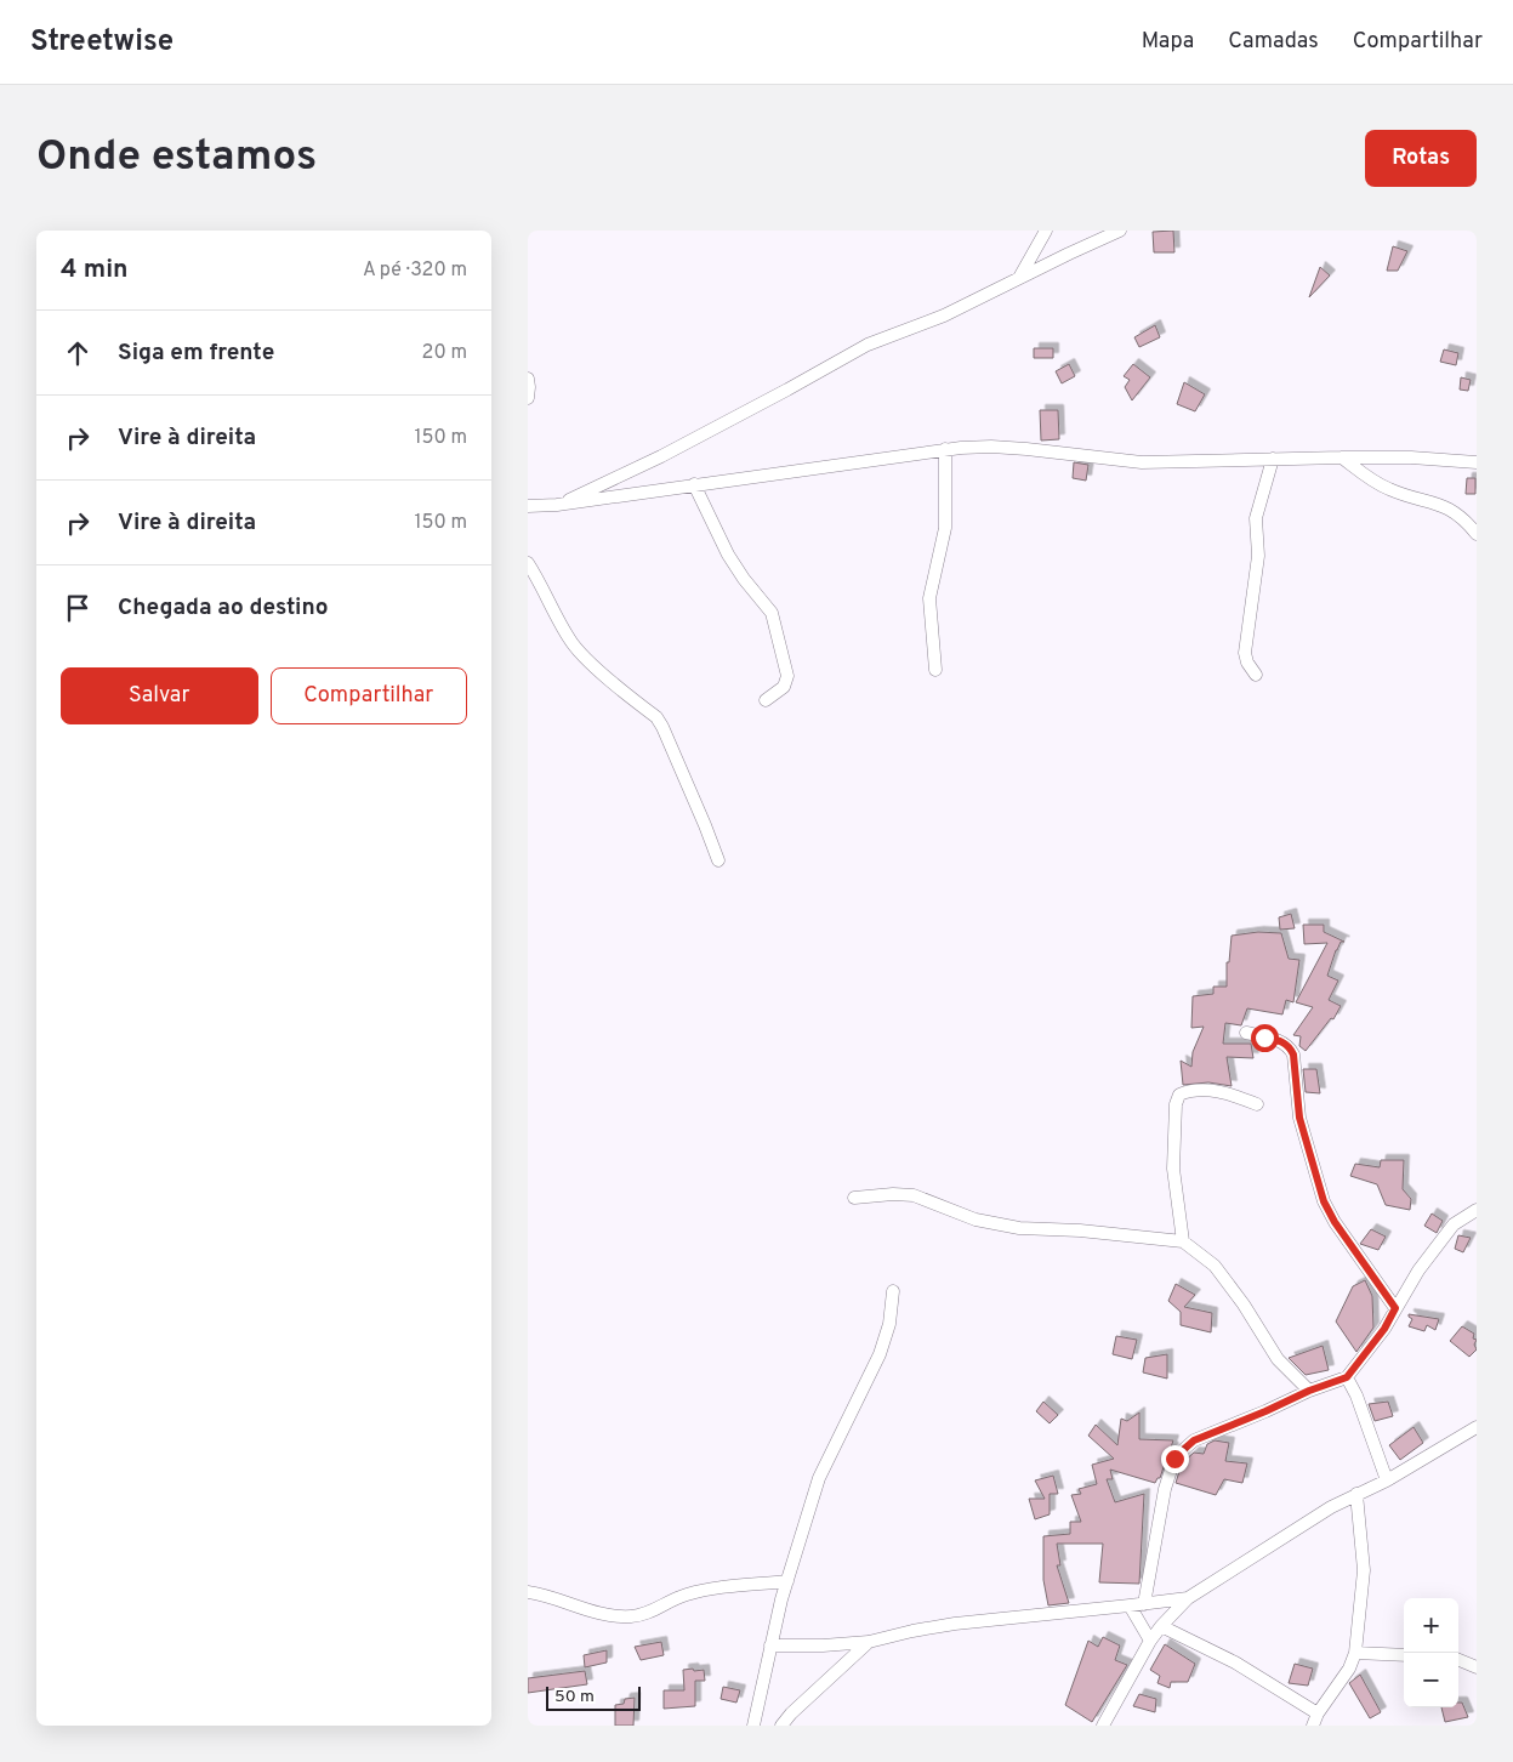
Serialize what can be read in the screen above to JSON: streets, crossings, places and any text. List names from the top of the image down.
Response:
{
  "scale_bar": "50 m",
  "page": {
    "header": "Streetwise",
    "nav": ["Mapa", "Camadas", "Compartilhar"],
    "buttons": [
      "Rotas",
      ["Salvar", "Compartilhar"]
    ],
    "title": "Onde estamos",
    "heading": ["4 min", "A pé · 320 m"],
    "list": [
      ["Siga em frente", "20 m"],
      ["Vire à direita", "150 m"],
      ["Vire à direita", "150 m"],
      "Chegada ao destino"
    ],
    "map_buttons": ["+", "−"],
    "scale": "50 m"
  }
}
